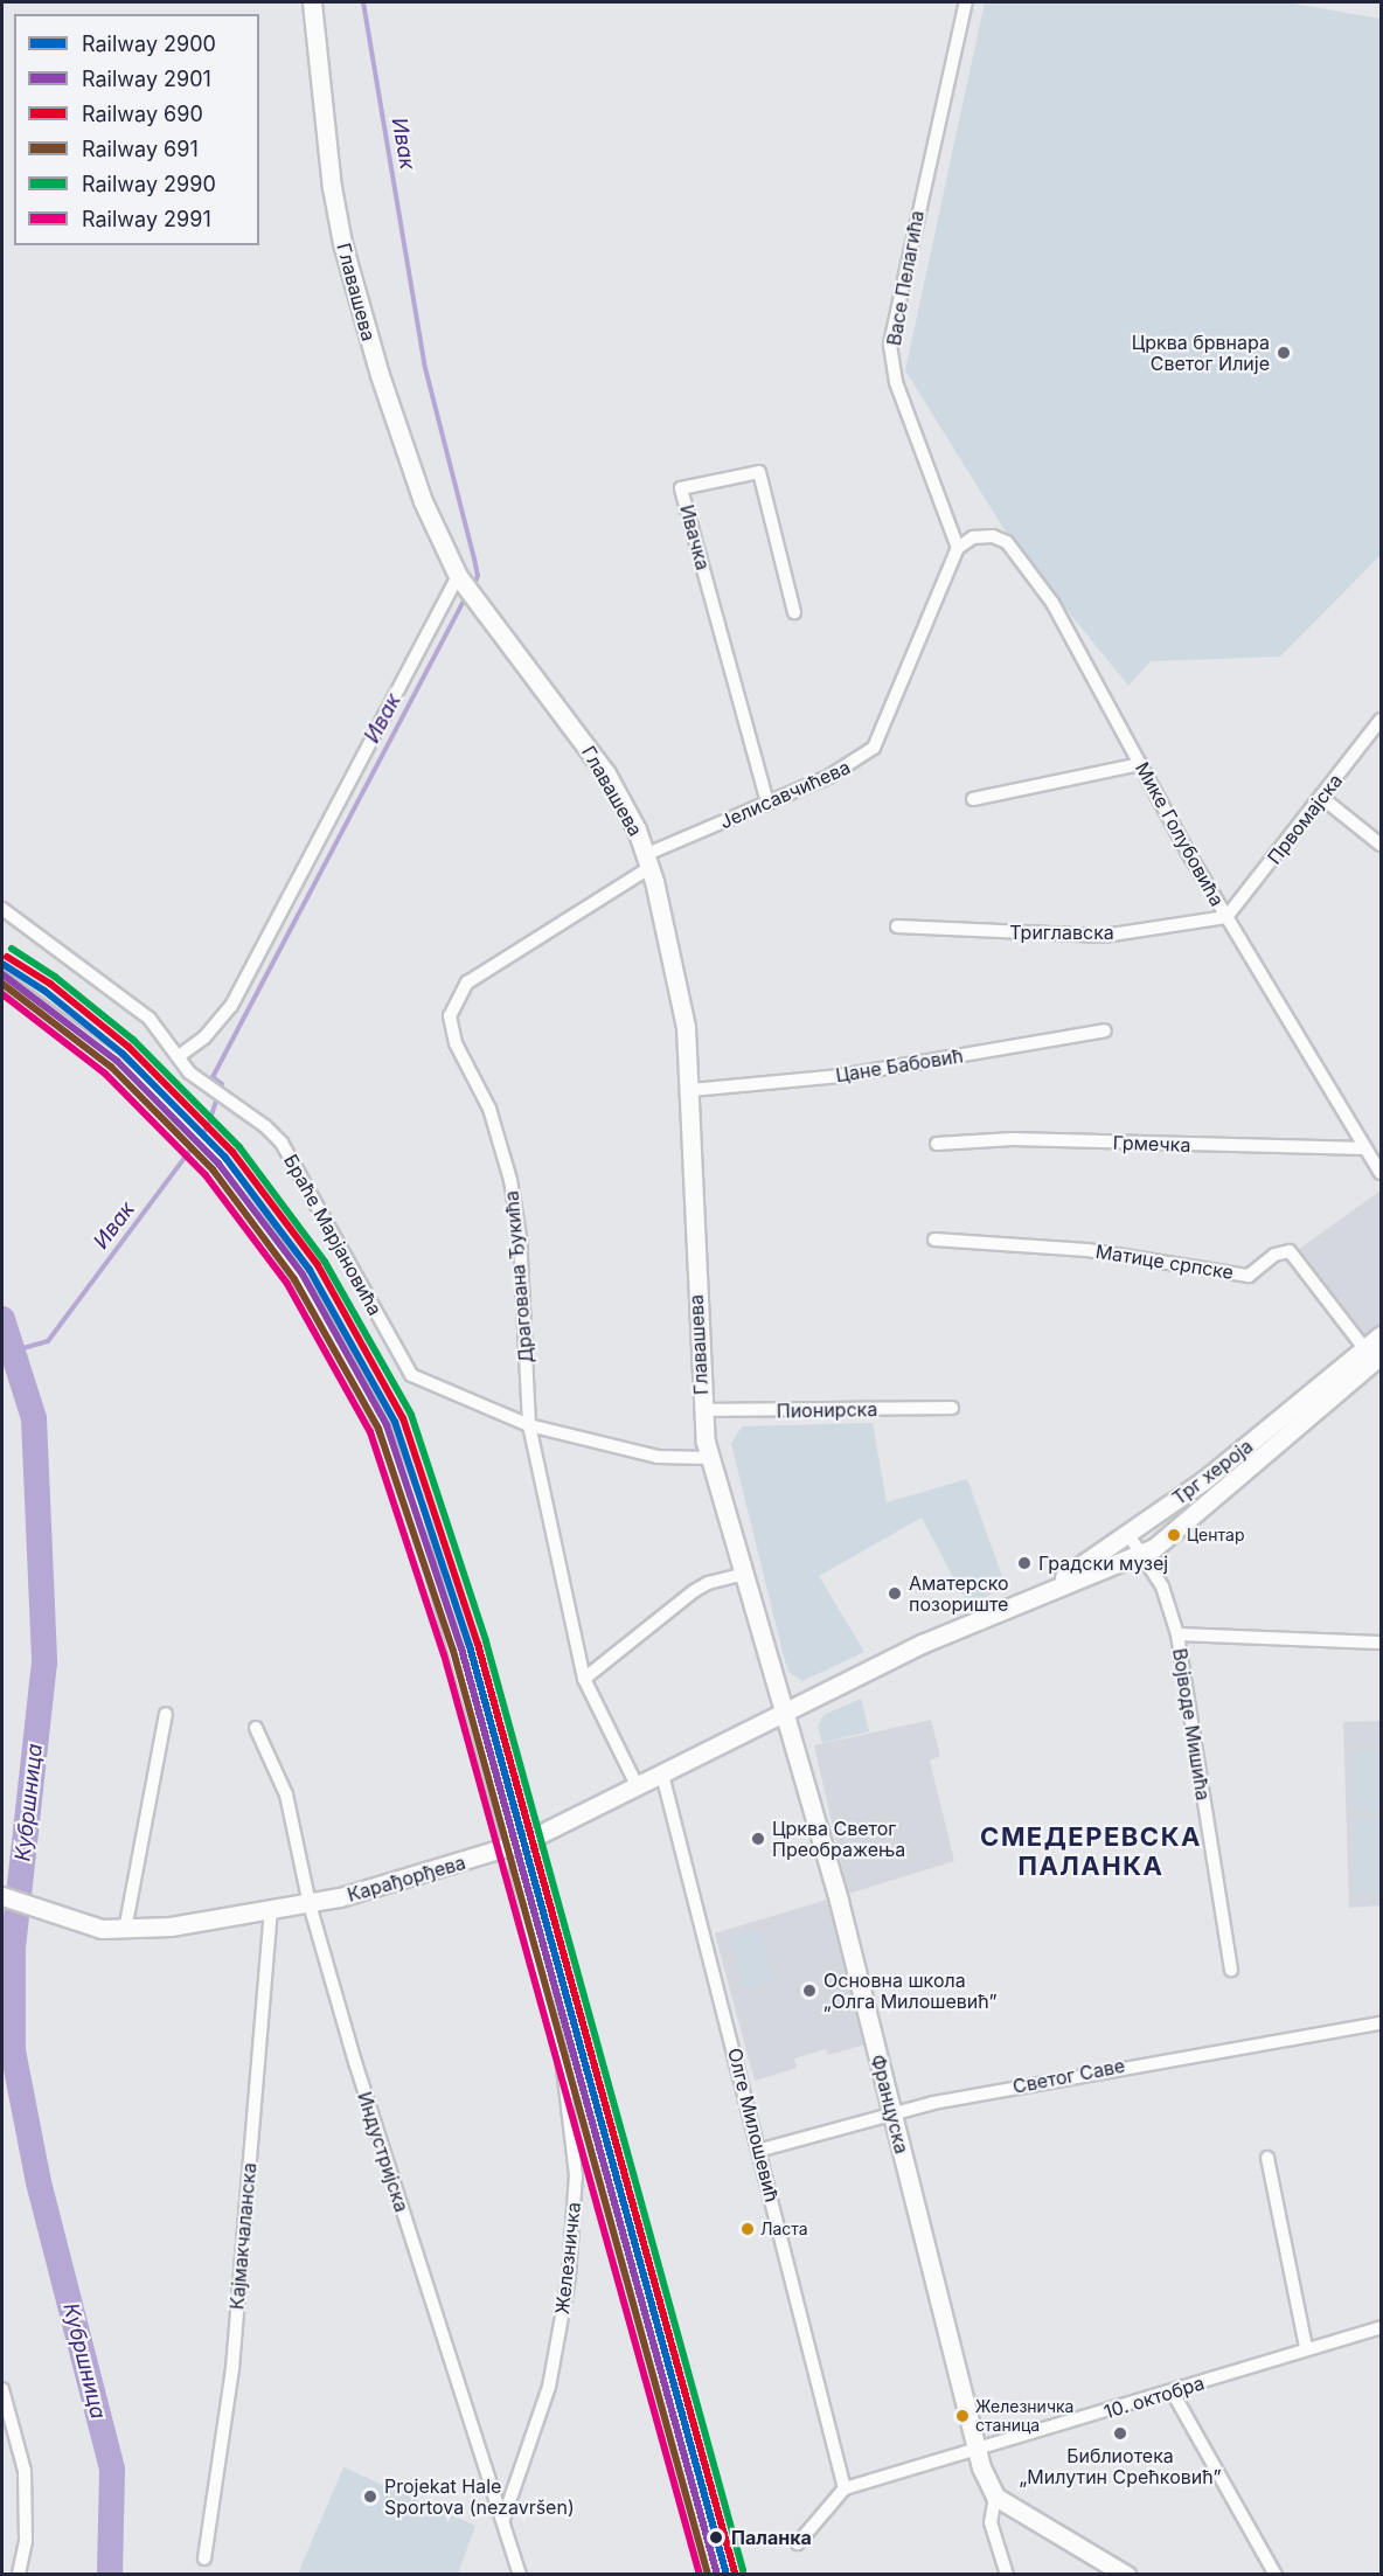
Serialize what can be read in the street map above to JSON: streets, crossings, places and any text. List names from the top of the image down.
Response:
{
  "streets": {
    "main road": [
      "Главашева",
      "Трг хероја",
      "Карађорђева",
      "Француска"
    ],
    "street": [
      "Васе Пелагића",
      "Ивачка",
      "Јелисавчићева",
      "Првомајска",
      "Мике Голубовића",
      "Триглавска",
      "Цане Бабовић",
      "Грмечка",
      "Браће Марјановића",
      "Матице српске",
      "Драгована Ђукића",
      "Пионирска",
      "Војводе Мишића",
      "Светог Саве",
      "Олге Милошевић",
      "Индустријска",
      "Кајмакчаланска",
      "Железничка",
      "10. октобра"
    ]
  },
  "crossings": [
    ["Васе Пелагића", "Јелисавчићева"],
    ["Васе Пелагића", "Мике Голубовића"],
    ["Главашева", "Јелисавчићева"],
    ["Главашева", "Цане Бабовић"],
    ["Главашева", "Браће Марјановића"],
    ["Главашева", "Драгована Ђукића"],
    ["Главашева", "Пионирска"],
    ["Главашева", "Трг хероја"],
    ["Главашева", "Карађорђева"],
    ["Главашева", "Француска"],
    ["Ивачка", "Јелисавчићева"],
    ["Јелисавчићева", "Мике Голубовића"],
    ["Јелисавчићева", "Драгована Ђукића"],
    ["Првомајска", "Мике Голубовића"],
    ["Првомајска", "Триглавска"],
    ["Мике Голубовића", "Триглавска"],
    ["Мике Голубовића", "Грмечка"],
    ["Браће Марјановића", "Драгована Ђукића"],
    ["Матице српске", "Трг хероја"],
    ["Драгована Ђукића", "Карађорђева"],
    ["Трг хероја", "Војводе Мишића"],
    ["Трг хероја", "Карађорђева"],
    ["Трг хероја", "Француска"],
    ["Карађорђева", "Француска"],
    ["Карађорђева", "Олге Милошевић"],
    ["Карађорђева", "Индустријска"],
    ["Карађорђева", "Кајмакчаланска"],
    ["Светог Саве", "Француска"],
    ["Светог Саве", "Олге Милошевић"],
    ["Француска", "10. октобра"],
    ["Олге Милошевић", "10. октобра"],
    ["Индустријска", "Железничка"]
  ],
  "districts": ["СМЕДЕРЕВСКА ПАЛАНКА"],
  "water": ["Ивак", "Кубршница"],
  "places": [
    "Црква брвнара Светог Илије",
    "Центар",
    "Градски музеј",
    "Аматерско позориште",
    "Црква Светог Преображења",
    "Основна школа „Олга Милошевић”",
    "Ласта",
    "Железничка станица",
    "Библиотека „Милутин Срећковић”",
    "Projekat Hale Sportova (nezavršen)",
    "Паланка"
  ],
  "lines": [
    "rail line 2990",
    "rail line 690",
    "rail line 2900",
    "rail line 2901",
    "rail line 691",
    "rail line 2991"
  ],
  "legend": [
    "Railway 2900",
    "Railway 2901",
    "Railway 690",
    "Railway 691",
    "Railway 2990",
    "Railway 2991"
  ]
}
